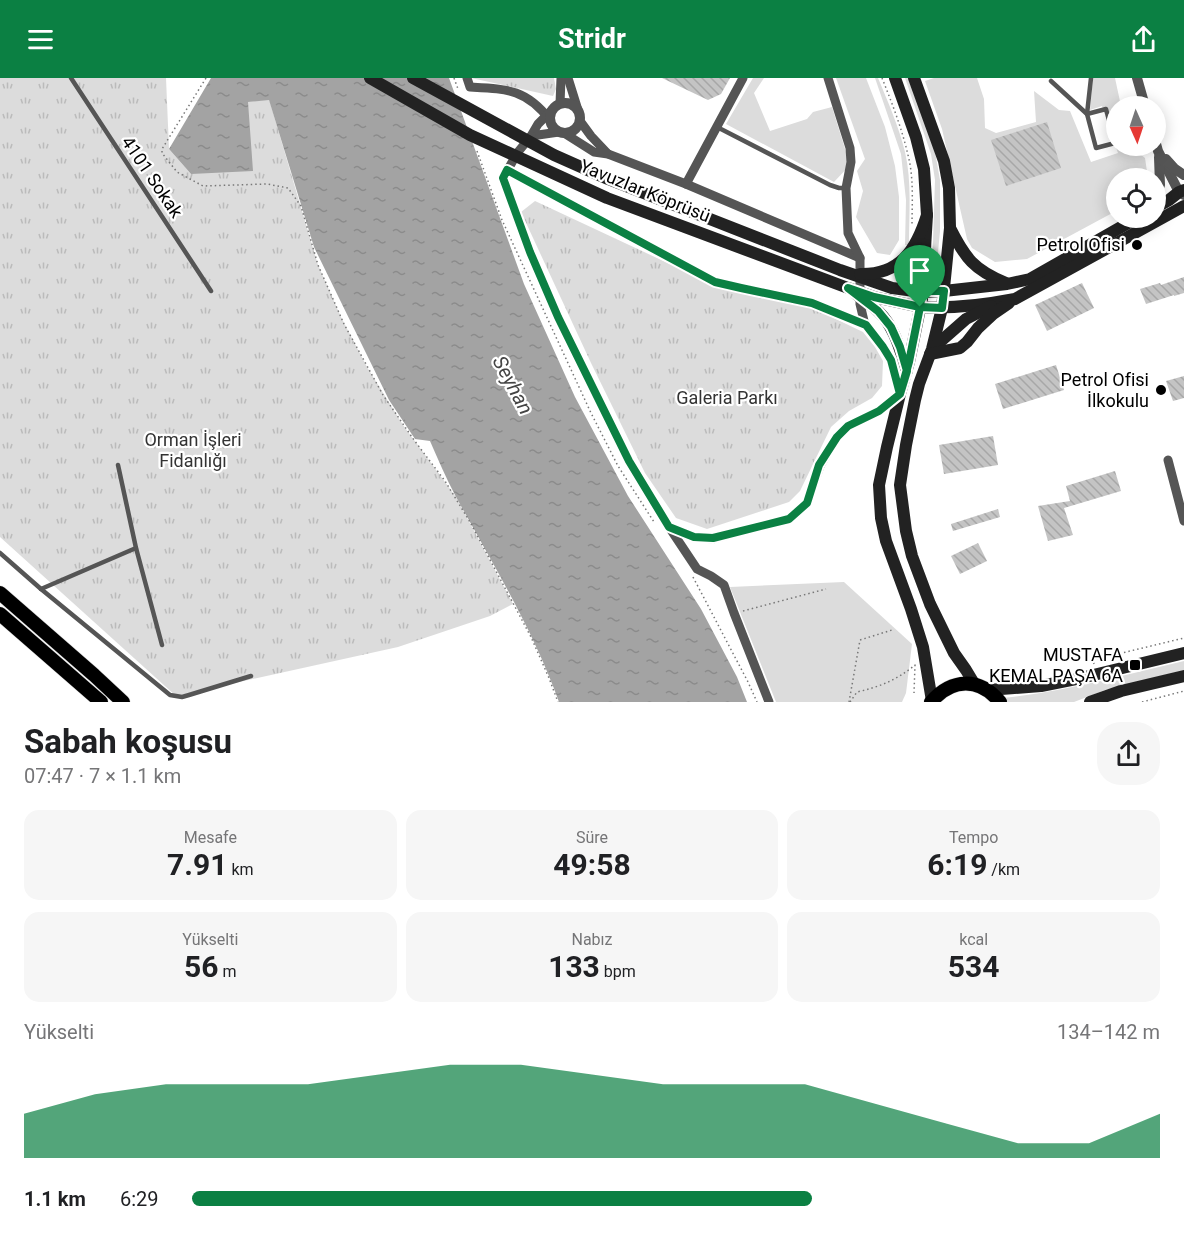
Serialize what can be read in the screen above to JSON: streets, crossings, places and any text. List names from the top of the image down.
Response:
{
  "streets": {
    "main road": ["Yavuzlar Köprüsü"],
    "lane": ["4101 Sokak"]
  },
  "water": ["Seyhan"],
  "parks": ["Galeria Parkı", "Orman İşleri Fidanlığı"],
  "places": {
    "other": ["Petrol Ofisi", "Petrol Ofisi İlkokulu"],
    "transit": ["MUSTAFA KEMAL PAŞA 6A"]
  },
  "north": "bottom",
  "page": {
    "header": "Stridr",
    "heading": ["Sabah koşusu", "07:47 · 7 × 1.1 km"],
    "stats": [
      ["Mesafe", "7.91 km"],
      ["Süre", "49:58"],
      ["Tempo", "6:19 /km"],
      ["Yükselti", "56 m"],
      ["Nabız", "133 bpm"],
      ["kcal", "534"]
    ],
    "chart": ["Yükselti", "134–142 m"],
    "list": [
      {
        "name": "1.1 km",
        "note": "6:29"
      }
    ]
  }
}
